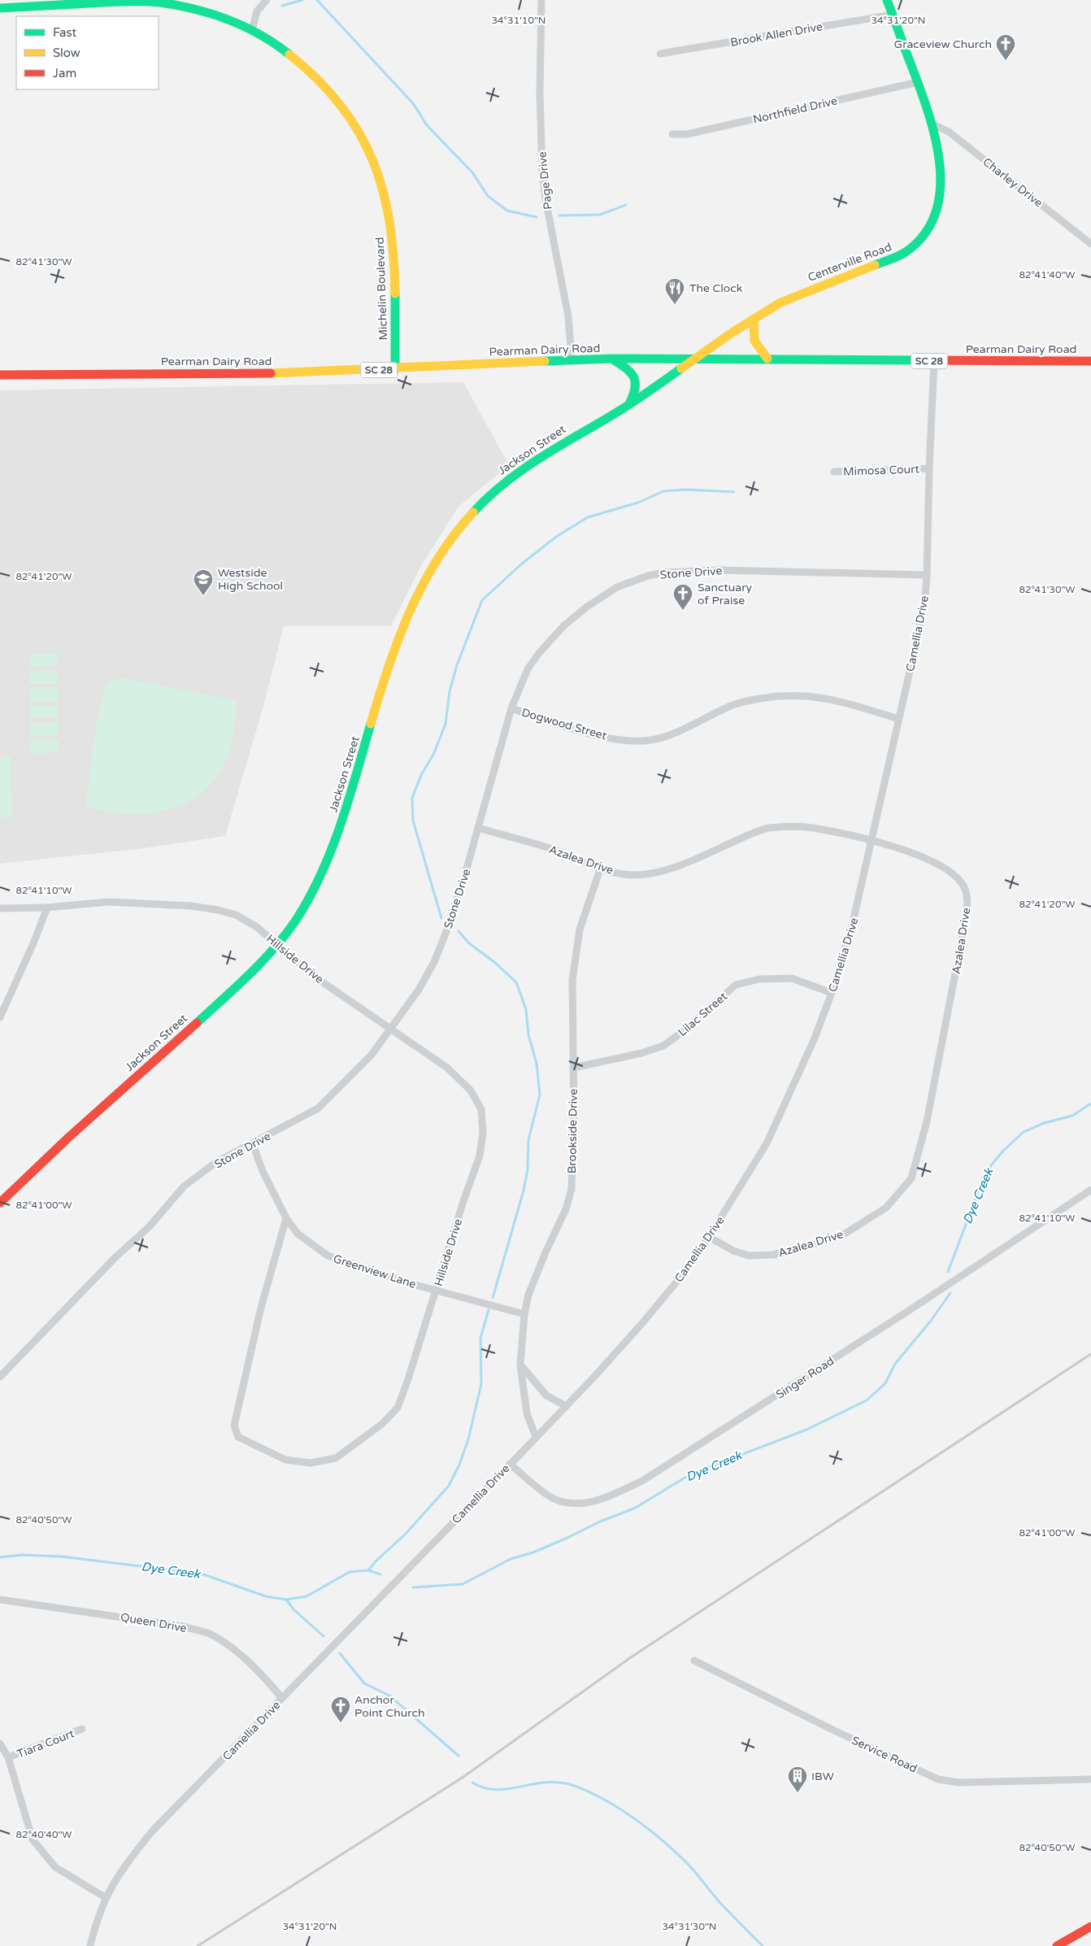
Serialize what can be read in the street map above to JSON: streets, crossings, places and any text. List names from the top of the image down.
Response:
{
  "streets": {
    "main road": [
      "Centerville Road",
      "Michelin Boulevard",
      "Pearman Dairy Road",
      "SC 28",
      "Jackson Street"
    ],
    "street": [
      "Brook Allen Drive",
      "Northfield Drive",
      "Page Drive",
      "Charley Drive",
      "Mimosa Court",
      "Stone Drive",
      "Camellia Drive",
      "Dogwood Street",
      "Azalea Drive",
      "Hillside Drive",
      "Lilac Street",
      "Brookside Drive",
      "Greenview Lane",
      "Singer Road",
      "Queen Drive",
      "Tiara Court",
      "Service Road"
    ]
  },
  "crossings": [
    ["Brook Allen Drive", "Centerville Road"],
    ["Northfield Drive", "Centerville Road"],
    ["Page Drive", "Pearman Dairy Road"],
    ["Charley Drive", "Centerville Road"],
    ["Centerville Road", "Pearman Dairy Road"],
    ["Centerville Road", "Jackson Street"],
    ["Michelin Boulevard", "Pearman Dairy Road"],
    ["Pearman Dairy Road", "Jackson Street"],
    ["Pearman Dairy Road", "Camellia Drive"],
    ["Jackson Street", "Hillside Drive"],
    ["Mimosa Court", "Camellia Drive"],
    ["Stone Drive", "Camellia Drive"],
    ["Stone Drive", "Dogwood Street"],
    ["Stone Drive", "Azalea Drive"],
    ["Stone Drive", "Hillside Drive"],
    ["Camellia Drive", "Dogwood Street"],
    ["Camellia Drive", "Azalea Drive"],
    ["Camellia Drive", "Lilac Street"],
    ["Camellia Drive", "Brookside Drive"],
    ["Camellia Drive", "Singer Road"],
    ["Camellia Drive", "Queen Drive"],
    ["Azalea Drive", "Brookside Drive"],
    ["Hillside Drive", "Greenview Lane"],
    ["Lilac Street", "Brookside Drive"],
    ["Brookside Drive", "Greenview Lane"]
  ],
  "water": ["Dye Creek"],
  "places": {
    "church": ["Graceview Church", "Sanctuary of Praise", "Anchor Point Church"],
    "restaurant": ["The Clock"],
    "school or university": ["Westside High School"],
    "building": ["IBW"]
  },
  "legend": ["Fast", "Slow", "Jam"],
  "coordinates": [
    "34°31'10\"N",
    "34°31'20\"N",
    "82°41'30\"W",
    "82°41'40\"W",
    "82°41'20\"W",
    "82°41'10\"W",
    "82°41'00\"W",
    "82°40'50\"W",
    "82°40'40\"W",
    "34°31'30\"N"
  ]
}
